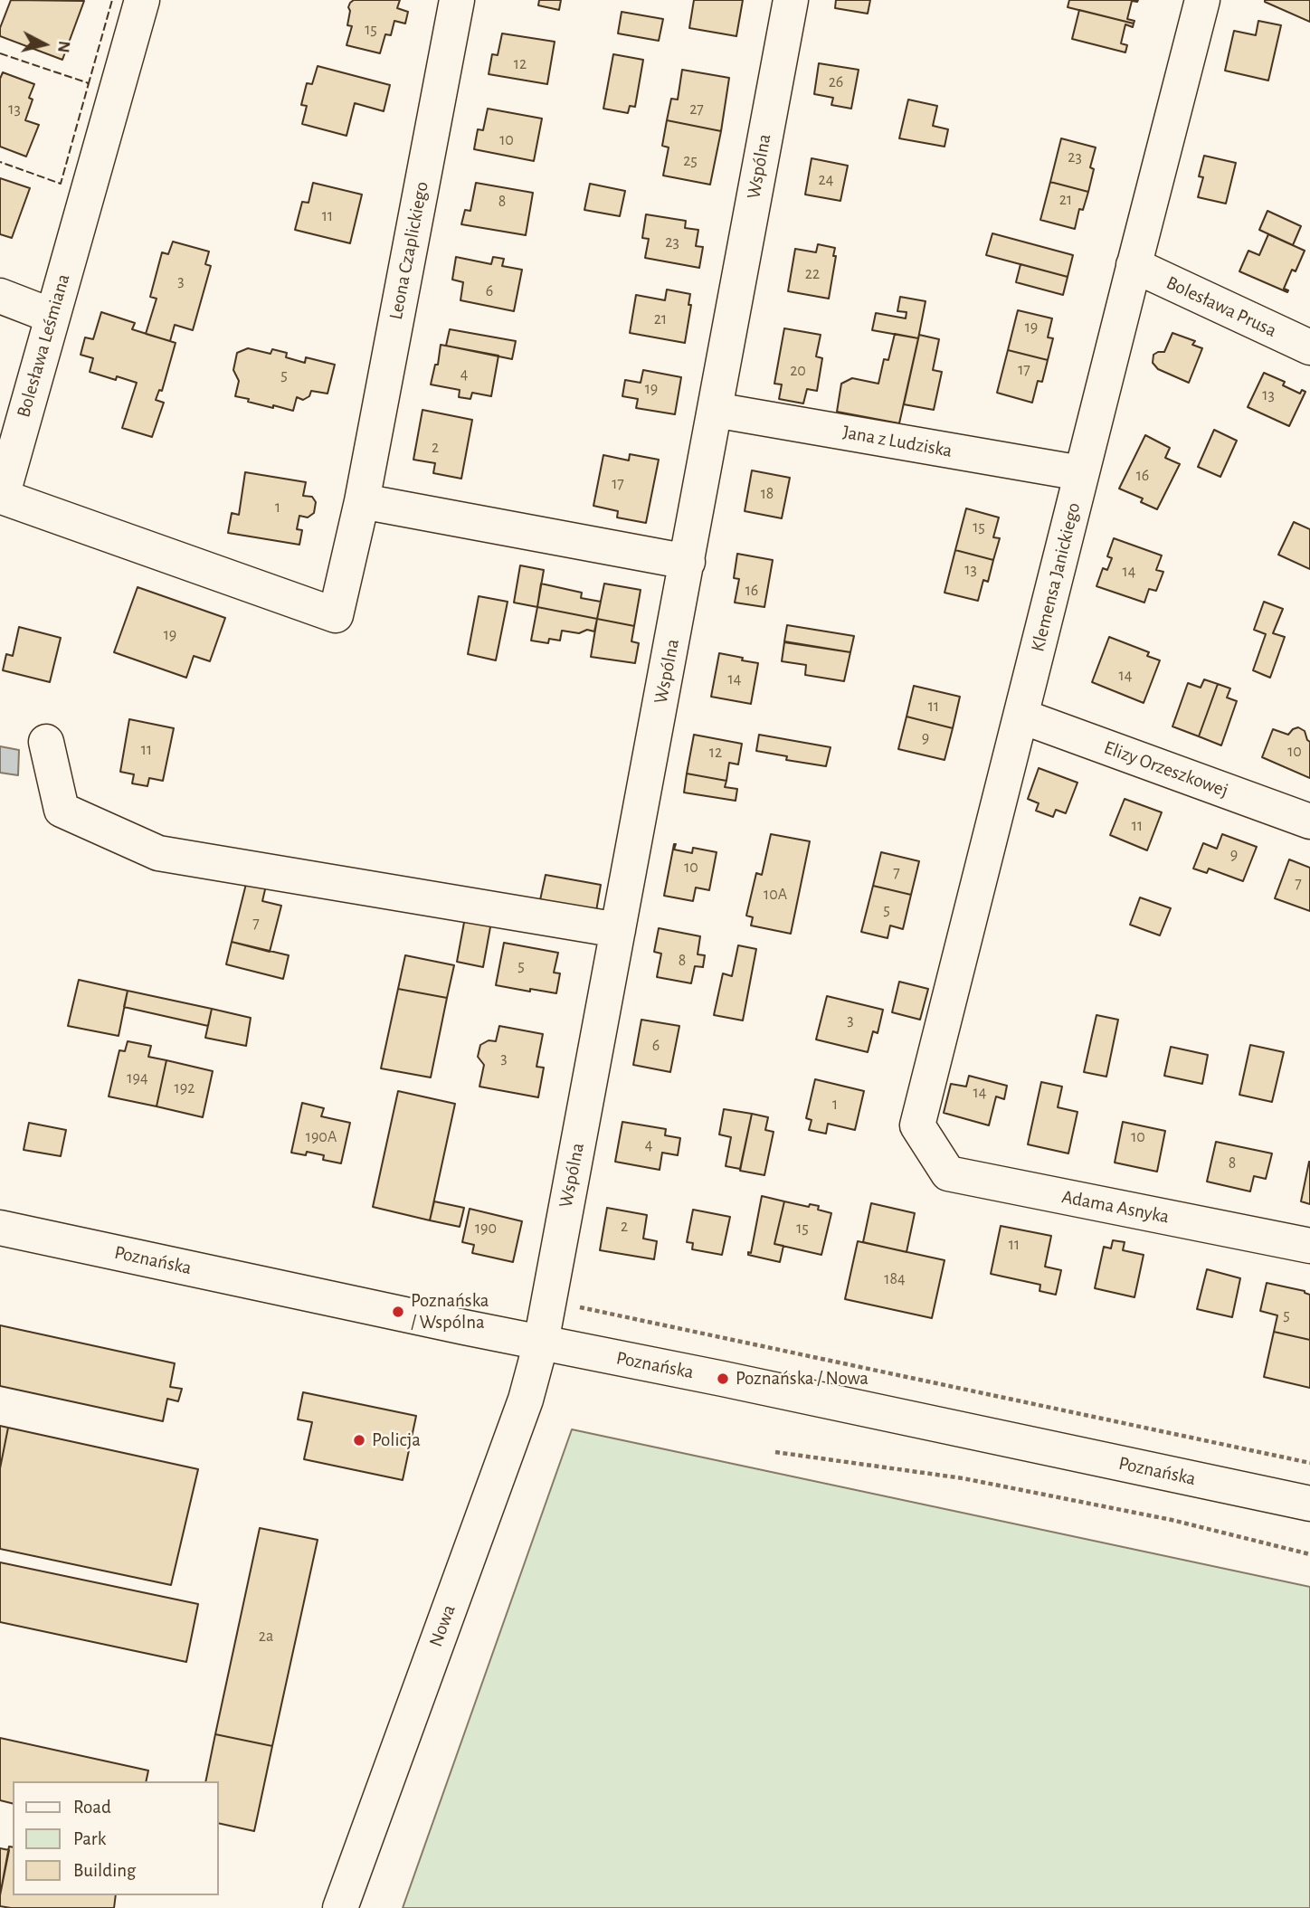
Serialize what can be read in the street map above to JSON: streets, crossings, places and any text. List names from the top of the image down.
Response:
{
  "streets": {
    "street": [
      "Wspólna",
      "Leona Czaplickiego",
      "Bolesława Prusa",
      "Bolesława Leśmiana",
      "Jana z Ludziska",
      "Klemensa Janickiego",
      "Elizy Orzeszkowej",
      "Adama Asnyka",
      "Poznańska",
      "Nowa"
    ]
  },
  "crossings": [
    ["Wspólna", "Jana z Ludziska"],
    ["Wspólna", "Poznańska"],
    ["Wspólna", "Nowa"],
    ["Leona Czaplickiego", "Bolesława Leśmiana"],
    ["Bolesława Prusa", "Klemensa Janickiego"],
    ["Jana z Ludziska", "Klemensa Janickiego"],
    ["Klemensa Janickiego", "Elizy Orzeszkowej"],
    ["Klemensa Janickiego", "Adama Asnyka"],
    ["Poznańska", "Nowa"]
  ],
  "places": ["Poznańska / Wspólna", "Poznańska / Nowa", "Policja"],
  "house_numbers": [
    "15",
    "12",
    "26",
    "13",
    "27",
    "10",
    "23",
    "25",
    "24",
    "21",
    "8",
    "11",
    "23",
    "22",
    "3",
    "6",
    "21",
    "19",
    "17",
    "20",
    "4",
    "5",
    "19",
    "13",
    "2",
    "16",
    "17",
    "18",
    "1",
    "15",
    "13",
    "14",
    "16",
    "19",
    "14",
    "14",
    "11",
    "9",
    "11",
    "10",
    "12",
    "11",
    "9",
    "10",
    "7",
    "7",
    "10A",
    "5",
    "7",
    "8",
    "5",
    "3",
    "6",
    "3",
    "194",
    "192",
    "14",
    "1",
    "190A",
    "10",
    "4",
    "8",
    "2",
    "190",
    "15",
    "11",
    "184",
    "5",
    "2a"
  ],
  "legend": ["Road", "Park", "Building"],
  "north": "right"
}
